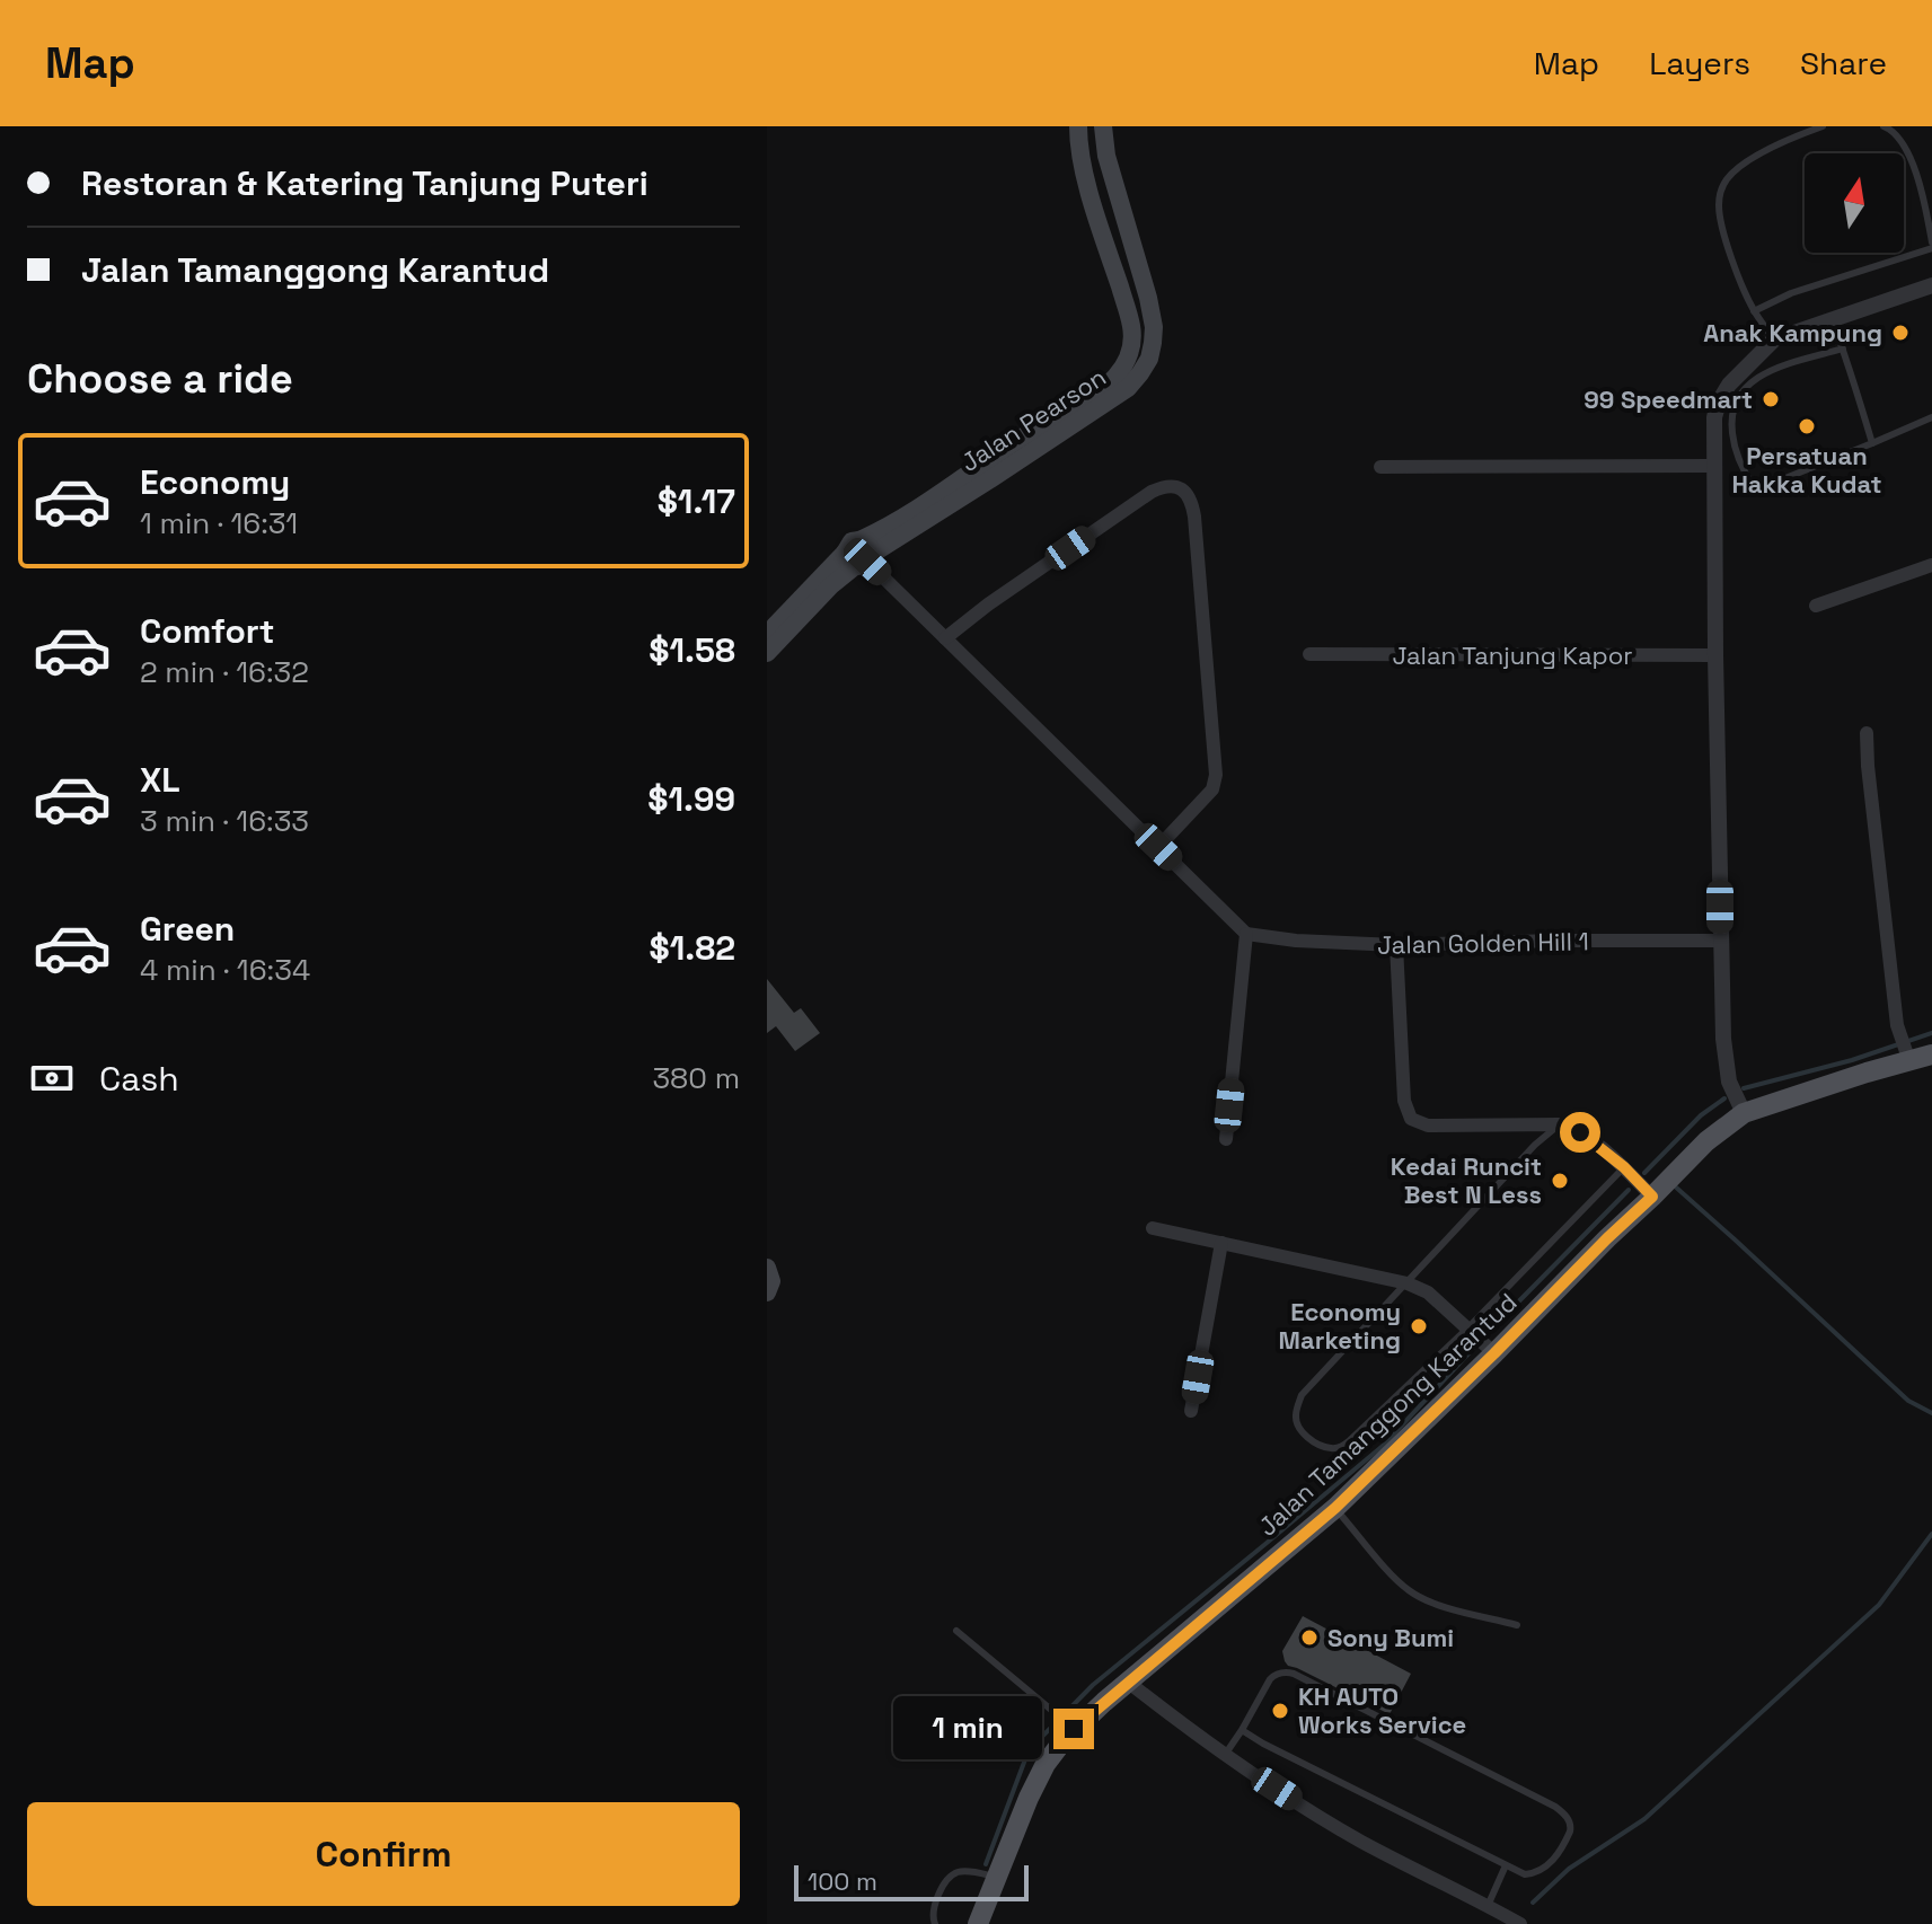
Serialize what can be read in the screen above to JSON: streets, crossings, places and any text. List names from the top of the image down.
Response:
{
  "streets": {
    "main road": ["Jalan Pearson", "Jalan Tamanggong Karantud"],
    "street": ["Jalan Tanjung Kapor", "Jalan Golden Hill 1"]
  },
  "places": [
    "Anak Kampung",
    "99 Speedmart",
    "Persatuan Hakka Kudat",
    "Kedai Runcit Best N Less",
    "Economy Marketing",
    "Sony Bumi",
    "KH AUTO Works Service"
  ],
  "scale_bar": "100 m",
  "north": "top",
  "page": {
    "header": "Map",
    "nav": ["Map", "Layers", "Share"],
    "banner": ["Restoran & Katering Tanjung Puteri", "Jalan Tamanggong Karantud"],
    "heading": "Choose a ride",
    "list": [
      {
        "name": "Economy",
        "note": "1 min · 16:31",
        "value": "$1.17"
      },
      {
        "name": "Comfort",
        "note": "2 min · 16:32",
        "value": "$1.58"
      },
      {
        "name": "XL",
        "note": "3 min · 16:33",
        "value": "$1.99"
      },
      {
        "name": "Green",
        "note": "4 min · 16:34",
        "value": "$1.82"
      }
    ],
    "pay": ["Cash", "380 m"],
    "bubble": "1 min",
    "buttons": "Confirm",
    "scale": "100 m"
  }
}
